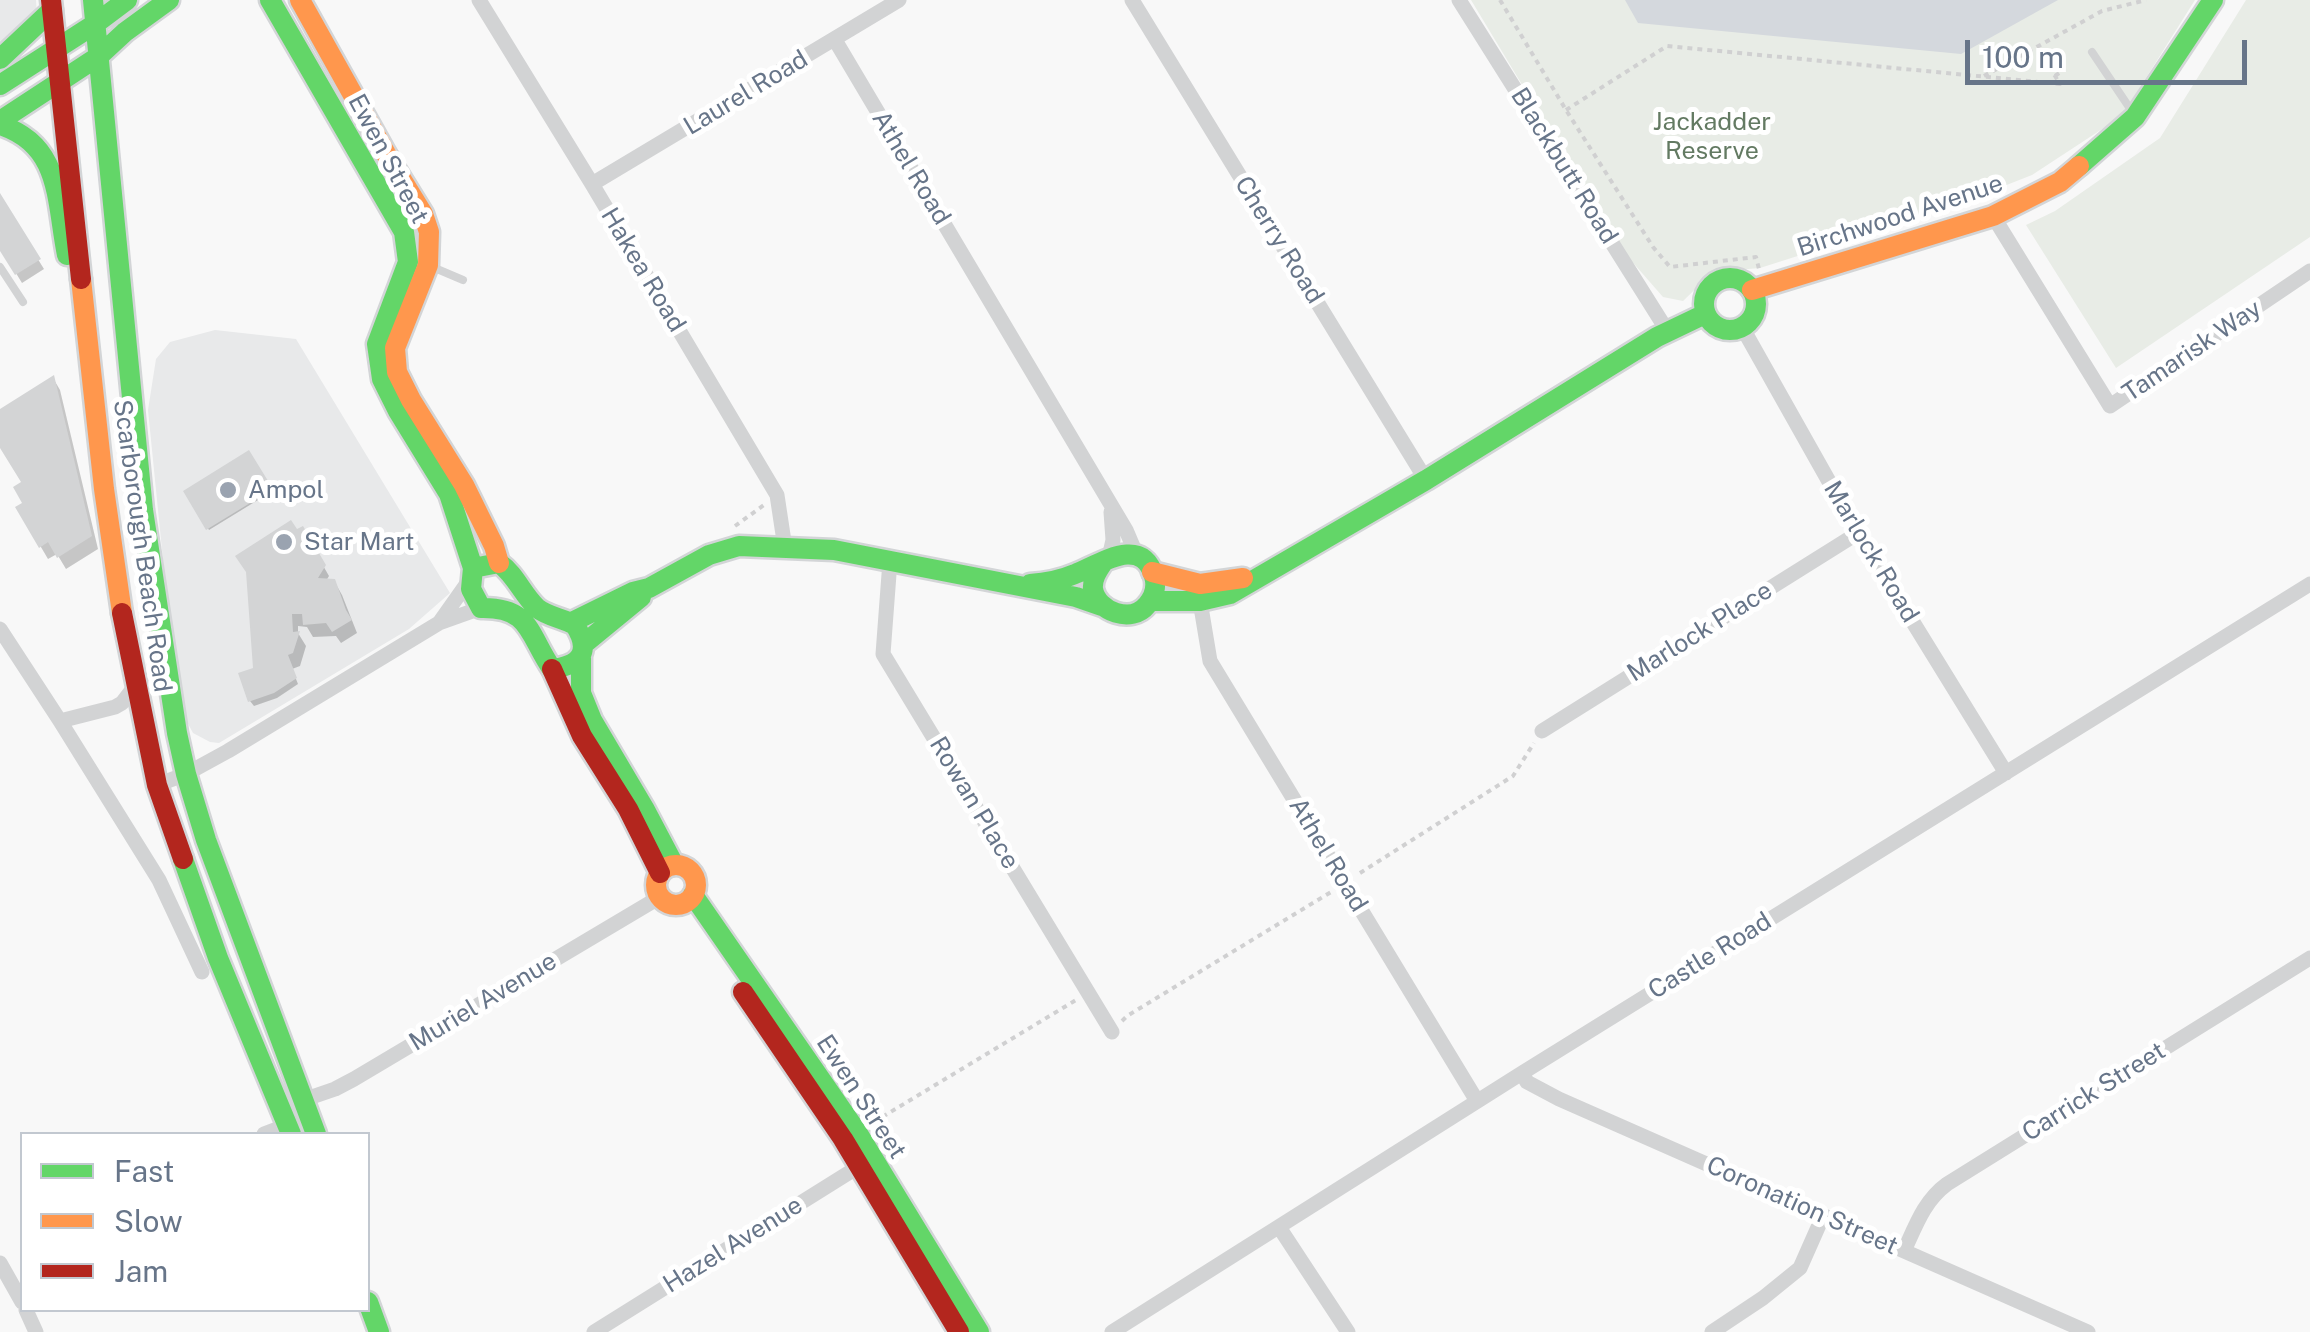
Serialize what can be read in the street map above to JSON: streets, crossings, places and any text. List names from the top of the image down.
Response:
{
  "streets": {
    "main road": ["Ewen Street", "Birchwood Avenue", "Scarborough Beach Road"],
    "street": [
      "Laurel Road",
      "Blackbutt Road",
      "Athel Road",
      "Cherry Road",
      "Hakea Road",
      "Tamarisk Way",
      "Marlock Road",
      "Marlock Place",
      "Rowan Place",
      "Castle Road",
      "Muriel Avenue",
      "Carrick Street",
      "Coronation Street",
      "Hazel Avenue"
    ]
  },
  "crossings": [
    ["Laurel Road", "Athel Road"],
    ["Laurel Road", "Hakea Road"],
    ["Ewen Street", "Muriel Avenue"],
    ["Ewen Street", "Hazel Avenue"],
    ["Athel Road", "Castle Road"],
    ["Birchwood Avenue", "Tamarisk Way"],
    ["Birchwood Avenue", "Marlock Road"],
    ["Scarborough Beach Road", "Muriel Avenue"],
    ["Marlock Road", "Marlock Place"],
    ["Marlock Road", "Castle Road"],
    ["Castle Road", "Coronation Street"],
    ["Carrick Street", "Coronation Street"]
  ],
  "parks": ["Jackadder Reserve"],
  "places": ["Ampol", "Star Mart"],
  "legend": ["Fast", "Slow", "Jam"],
  "scale_bar": "100 m"
}
